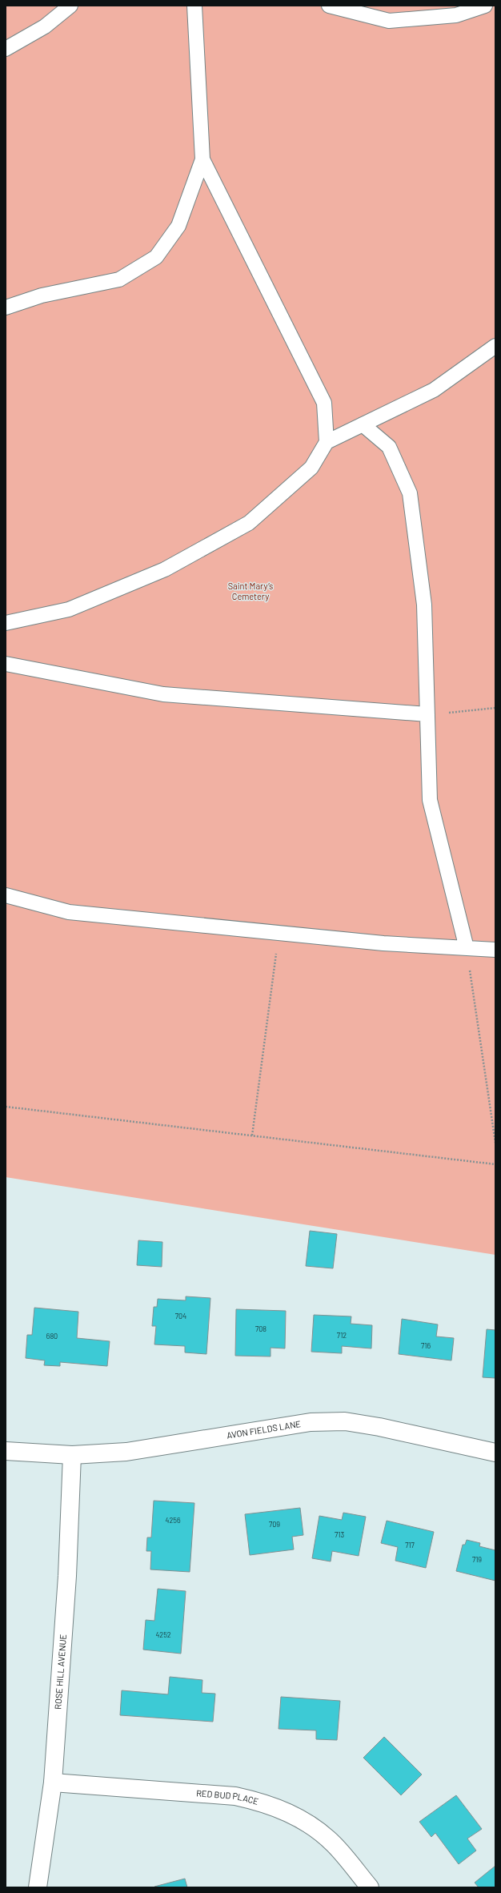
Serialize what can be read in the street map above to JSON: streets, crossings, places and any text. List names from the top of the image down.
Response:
{
  "streets": {
    "street": ["AVON FIELDS LANE", "ROSE HILL AVENUE", "RED BUD PLACE"]
  },
  "crossings": [
    ["AVON FIELDS LANE", "ROSE HILL AVENUE"],
    ["ROSE HILL AVENUE", "RED BUD PLACE"]
  ],
  "parks": ["Saint Mary’s Cemetery"],
  "house_numbers": [
    "704",
    "708",
    "712",
    "680",
    "716",
    "4256",
    "709",
    "713",
    "717",
    "719",
    "4252"
  ]
}
